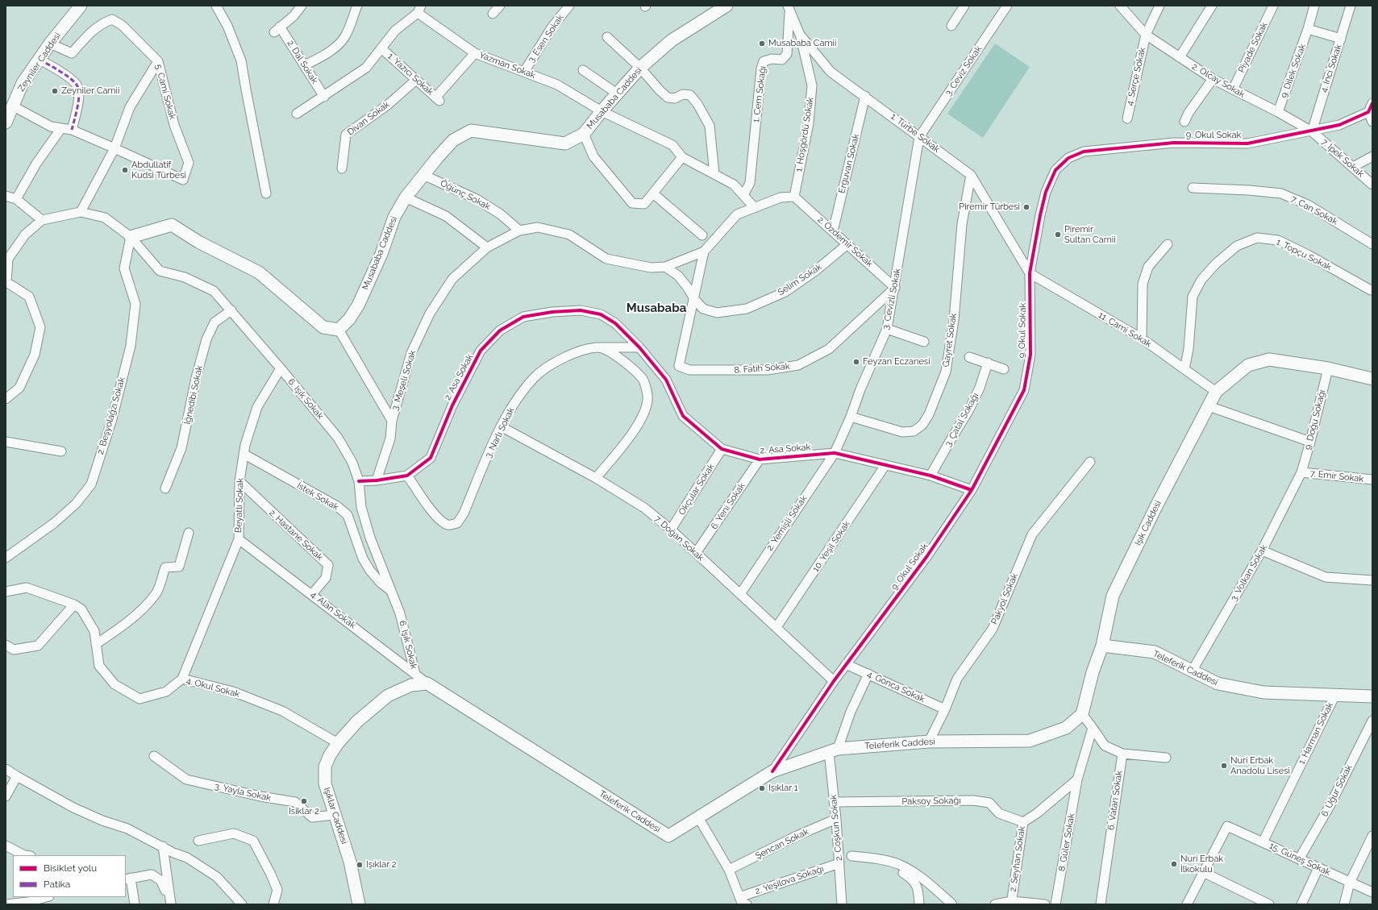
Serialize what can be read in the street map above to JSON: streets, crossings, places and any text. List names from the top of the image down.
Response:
{
  "streets": {
    "main road": [
      "Zeyniler Caddesi",
      "Musababa Caddesi",
      "Işık Caddesi",
      "Teleferik Caddesi",
      "Işıklar Caddesi"
    ],
    "street": [
      "3. Esen Sokak",
      "Piyade Sokak",
      "2. Dal Sokak",
      "Yazman Sokak",
      "4. İnci Sokak",
      "3. Ceviz Sokak",
      "9. Dilek Sokak",
      "1. Yazıcı Sokak",
      "4. Serçe Sokak",
      "2. Olcay Sokak",
      "5. Cami Sokak",
      "1. Cem Sokağı",
      "Divan Sokak",
      "1. Türbe Sokak",
      "1. Hoşgördü Sokak",
      "9. Okul Sokak",
      "7. İpek Sokak",
      "Erguvan Sokak",
      "Öğünç Sokak",
      "7. Can Sokak",
      "2. Özdemir Sokak",
      "1. Topçu Sokak",
      "Selim Sokak",
      "3. Cevizli Sokak",
      "11. Cami Sokak",
      "Gayret Sokak",
      "8. Fatih Sokak",
      "2. Asa Sokak",
      "3. Meşeli Sokak",
      "İğnedibi Sokak",
      "6. Işık Sokak",
      "2. Beşyolağzı Sokak",
      "3. Çatal Sokağı",
      "9. Doğu Sokağı",
      "3. Narlı Sokak",
      "7. Emir Sokak",
      "Okçular Sokak",
      "İstek Sokak",
      "Beyatlı Sokak",
      "6. Yeni Sokak",
      "2. Yemişli Sokak",
      "2. Hastane Sokak",
      "7. Doğan Sokak",
      "10. Yeşil Sokak",
      "3. Volkan Sokak",
      "Pakyol Sokak",
      "4. Alan Sokak",
      "4. Gonca Sokak",
      "4. Okul Sokak",
      "1. Harman Sokak",
      "6. Uğur Sokak",
      "3. Yayla Sokak",
      "6. Vatan Sokak",
      "Paksoy Sokağı",
      "2. Coşkun Sokak",
      "8. Güler Sokak",
      "Şencan Sokak",
      "2. Seyhan Sokak",
      "15. Güneş Sokak",
      "2. Yeşilova Sokağı"
    ]
  },
  "crossings": [
    ["3. Esen Sokak", "Yazman Sokak"],
    ["Piyade Sokak", "2. Olcay Sokak"],
    ["Zeyniler Caddesi", "5. Cami Sokak"],
    ["Yazman Sokak", "1. Yazıcı Sokak"],
    ["Yazman Sokak", "Musababa Caddesi"],
    ["4. İnci Sokak", "2. Olcay Sokak"],
    ["4. İnci Sokak", "9. Okul Sokak"],
    ["4. İnci Sokak", "7. İpek Sokak"],
    ["3. Ceviz Sokak", "1. Türbe Sokak"],
    ["3. Ceviz Sokak", "3. Cevizli Sokak"],
    ["9. Dilek Sokak", "2. Olcay Sokak"],
    ["1. Yazıcı Sokak", "Divan Sokak"],
    ["4. Serçe Sokak", "2. Olcay Sokak"],
    ["2. Olcay Sokak", "9. Okul Sokak"],
    ["2. Olcay Sokak", "7. İpek Sokak"],
    ["1. Cem Sokağı", "1. Türbe Sokak"],
    ["Musababa Caddesi", "Öğünç Sokak"],
    ["Musababa Caddesi", "3. Meşeli Sokak"],
    ["1. Türbe Sokak", "1. Hoşgördü Sokak"],
    ["1. Türbe Sokak", "9. Okul Sokak"],
    ["1. Türbe Sokak", "Erguvan Sokak"],
    ["1. Türbe Sokak", "3. Cevizli Sokak"],
    ["1. Türbe Sokak", "11. Cami Sokak"],
    ["1. Türbe Sokak", "Gayret Sokak"],
    ["1. Hoşgördü Sokak", "2. Özdemir Sokak"],
    ["9. Okul Sokak", "7. İpek Sokak"],
    ["9. Okul Sokak", "11. Cami Sokak"],
    ["9. Okul Sokak", "2. Asa Sokak"],
    ["9. Okul Sokak", "7. Doğan Sokak"],
    ["9. Okul Sokak", "Teleferik Caddesi"],
    ["9. Okul Sokak", "4. Gonca Sokak"],
    ["Erguvan Sokak", "2. Özdemir Sokak"],
    ["Öğünç Sokak", "3. Meşeli Sokak"],
    ["2. Özdemir Sokak", "Selim Sokak"],
    ["2. Özdemir Sokak", "3. Cevizli Sokak"],
    ["2. Özdemir Sokak", "8. Fatih Sokak"],
    ["1. Topçu Sokak", "11. Cami Sokak"],
    ["Selim Sokak", "8. Fatih Sokak"],
    ["Selim Sokak", "3. Meşeli Sokak"],
    ["3. Cevizli Sokak", "Gayret Sokak"],
    ["3. Cevizli Sokak", "8. Fatih Sokak"],
    ["3. Cevizli Sokak", "2. Asa Sokak"],
    ["3. Cevizli Sokak", "2. Yemişli Sokak"],
    ["11. Cami Sokak", "Işık Caddesi"],
    ["2. Asa Sokak", "3. Meşeli Sokak"],
    ["2. Asa Sokak", "6. Işık Sokak"],
    ["2. Asa Sokak", "3. Çatal Sokağı"],
    ["2. Asa Sokak", "3. Narlı Sokak"],
    ["2. Asa Sokak", "Okçular Sokak"],
    ["2. Asa Sokak", "6. Yeni Sokak"],
    ["2. Asa Sokak", "2. Yemişli Sokak"],
    ["2. Asa Sokak", "10. Yeşil Sokak"],
    ["İğnedibi Sokak", "6. Işık Sokak"],
    ["6. Işık Sokak", "2. Beşyolağzı Sokak"],
    ["6. Işık Sokak", "İstek Sokak"],
    ["6. Işık Sokak", "Beyatlı Sokak"],
    ["6. Işık Sokak", "4. Alan Sokak"],
    ["9. Doğu Sokağı", "7. Emir Sokak"],
    ["9. Doğu Sokağı", "Işık Caddesi"],
    ["9. Doğu Sokağı", "3. Volkan Sokak"],
    ["3. Narlı Sokak", "7. Doğan Sokak"],
    ["7. Emir Sokak", "3. Volkan Sokak"],
    ["Okçular Sokak", "7. Doğan Sokak"],
    ["İstek Sokak", "Beyatlı Sokak"],
    ["Beyatlı Sokak", "2. Hastane Sokak"],
    ["Beyatlı Sokak", "4. Alan Sokak"],
    ["Beyatlı Sokak", "4. Okul Sokak"],
    ["6. Yeni Sokak", "7. Doğan Sokak"],
    ["2. Yemişli Sokak", "7. Doğan Sokak"],
    ["Işık Caddesi", "Teleferik Caddesi"],
    ["2. Hastane Sokak", "4. Alan Sokak"],
    ["7. Doğan Sokak", "10. Yeşil Sokak"],
    ["3. Volkan Sokak", "Teleferik Caddesi"],
    ["Pakyol Sokak", "Teleferik Caddesi"],
    ["Pakyol Sokak", "4. Gonca Sokak"],
    ["4. Alan Sokak", "Teleferik Caddesi"],
    ["4. Alan Sokak", "Işıklar Caddesi"],
    ["Teleferik Caddesi", "1. Harman Sokak"],
    ["Teleferik Caddesi", "Işıklar Caddesi"],
    ["Teleferik Caddesi", "2. Coşkun Sokak"],
    ["4. Okul Sokak", "Işıklar Caddesi"],
    ["1. Harman Sokak", "15. Güneş Sokak"],
    ["6. Uğur Sokak", "15. Güneş Sokak"],
    ["3. Yayla Sokak", "Işıklar Caddesi"],
    ["Paksoy Sokağı", "2. Coşkun Sokak"],
    ["Paksoy Sokağı", "2. Seyhan Sokak"],
    ["2. Coşkun Sokak", "Şencan Sokak"],
    ["2. Coşkun Sokak", "2. Yeşilova Sokağı"],
    ["8. Güler Sokak", "2. Seyhan Sokak"]
  ],
  "districts": ["Musababa"],
  "places": [
    "Musababa Camii",
    "Zeyniler Camii",
    "Abdullatif Kudsi Türbesi",
    "Piremir Türbesi",
    "Piremir Sultan Camii",
    "Feyzan Eczanesi",
    "Nuri Erbak Anadolu Lisesi",
    "Işıklar 1",
    "Isiklar 2",
    "Nuri Erbak İlkokulu",
    "Işıklar 2"
  ],
  "legend": ["Bisiklet yolu", "Patika"]
}
